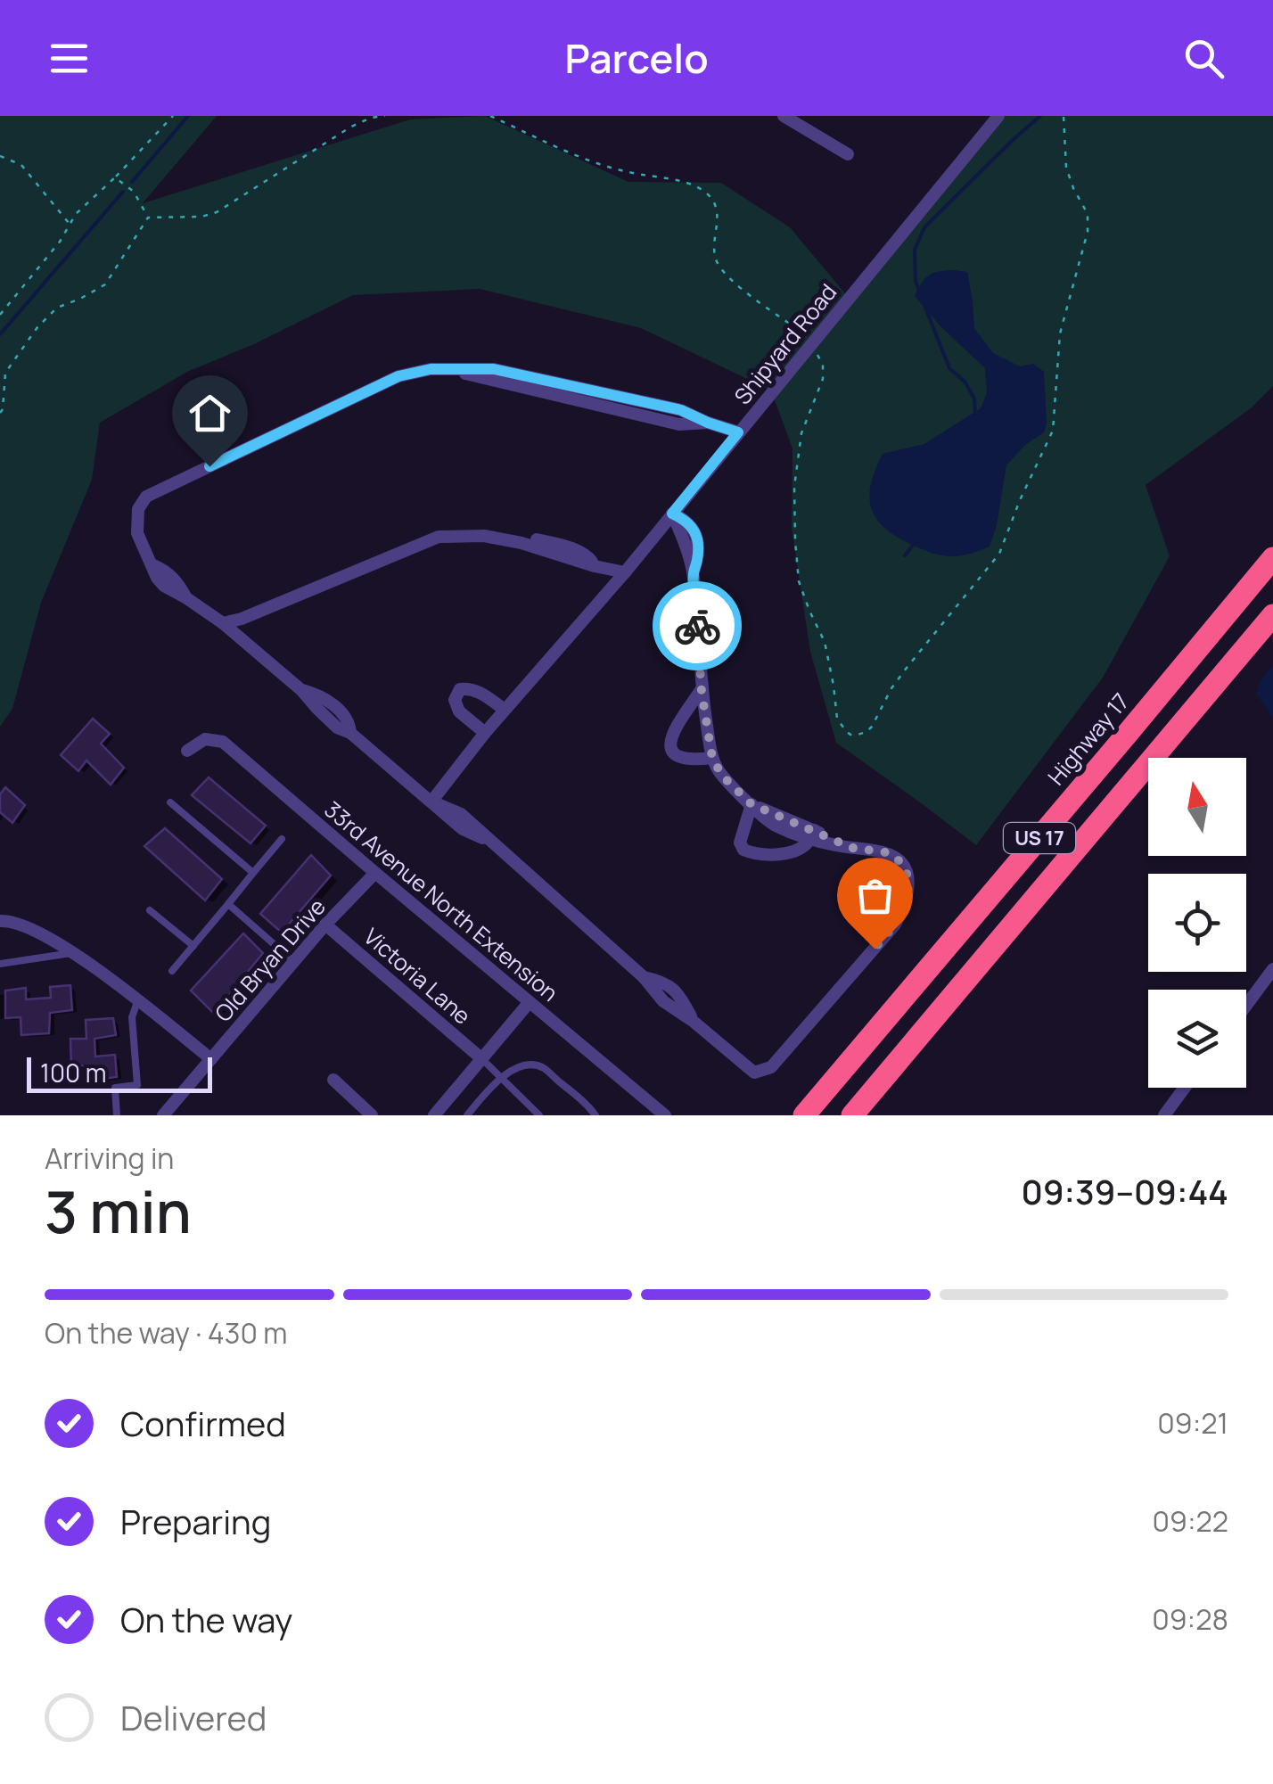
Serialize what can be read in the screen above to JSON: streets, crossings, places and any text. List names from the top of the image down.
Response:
{
  "streets": {
    "highway": ["Highway 17", "US 17"],
    "street": [
      "Shipyard Road",
      "33rd Avenue North Extension",
      "Old Bryan Drive",
      "Victoria Lane"
    ]
  },
  "crossings": [
    ["33rd Avenue North Extension", "Old Bryan Drive"],
    ["Old Bryan Drive", "Victoria Lane"]
  ],
  "scale_bar": "100 m",
  "north": "top",
  "page": {
    "header": "Parcelo",
    "scale": "100 m",
    "heading": ["3 min", "Arriving in", "09:39–09:44"],
    "bar": "On the way · 430 m",
    "list": [
      ["Confirmed", "09:21"],
      ["Preparing", "09:22"],
      ["On the way", "09:28"],
      "Delivered"
    ]
  }
}
